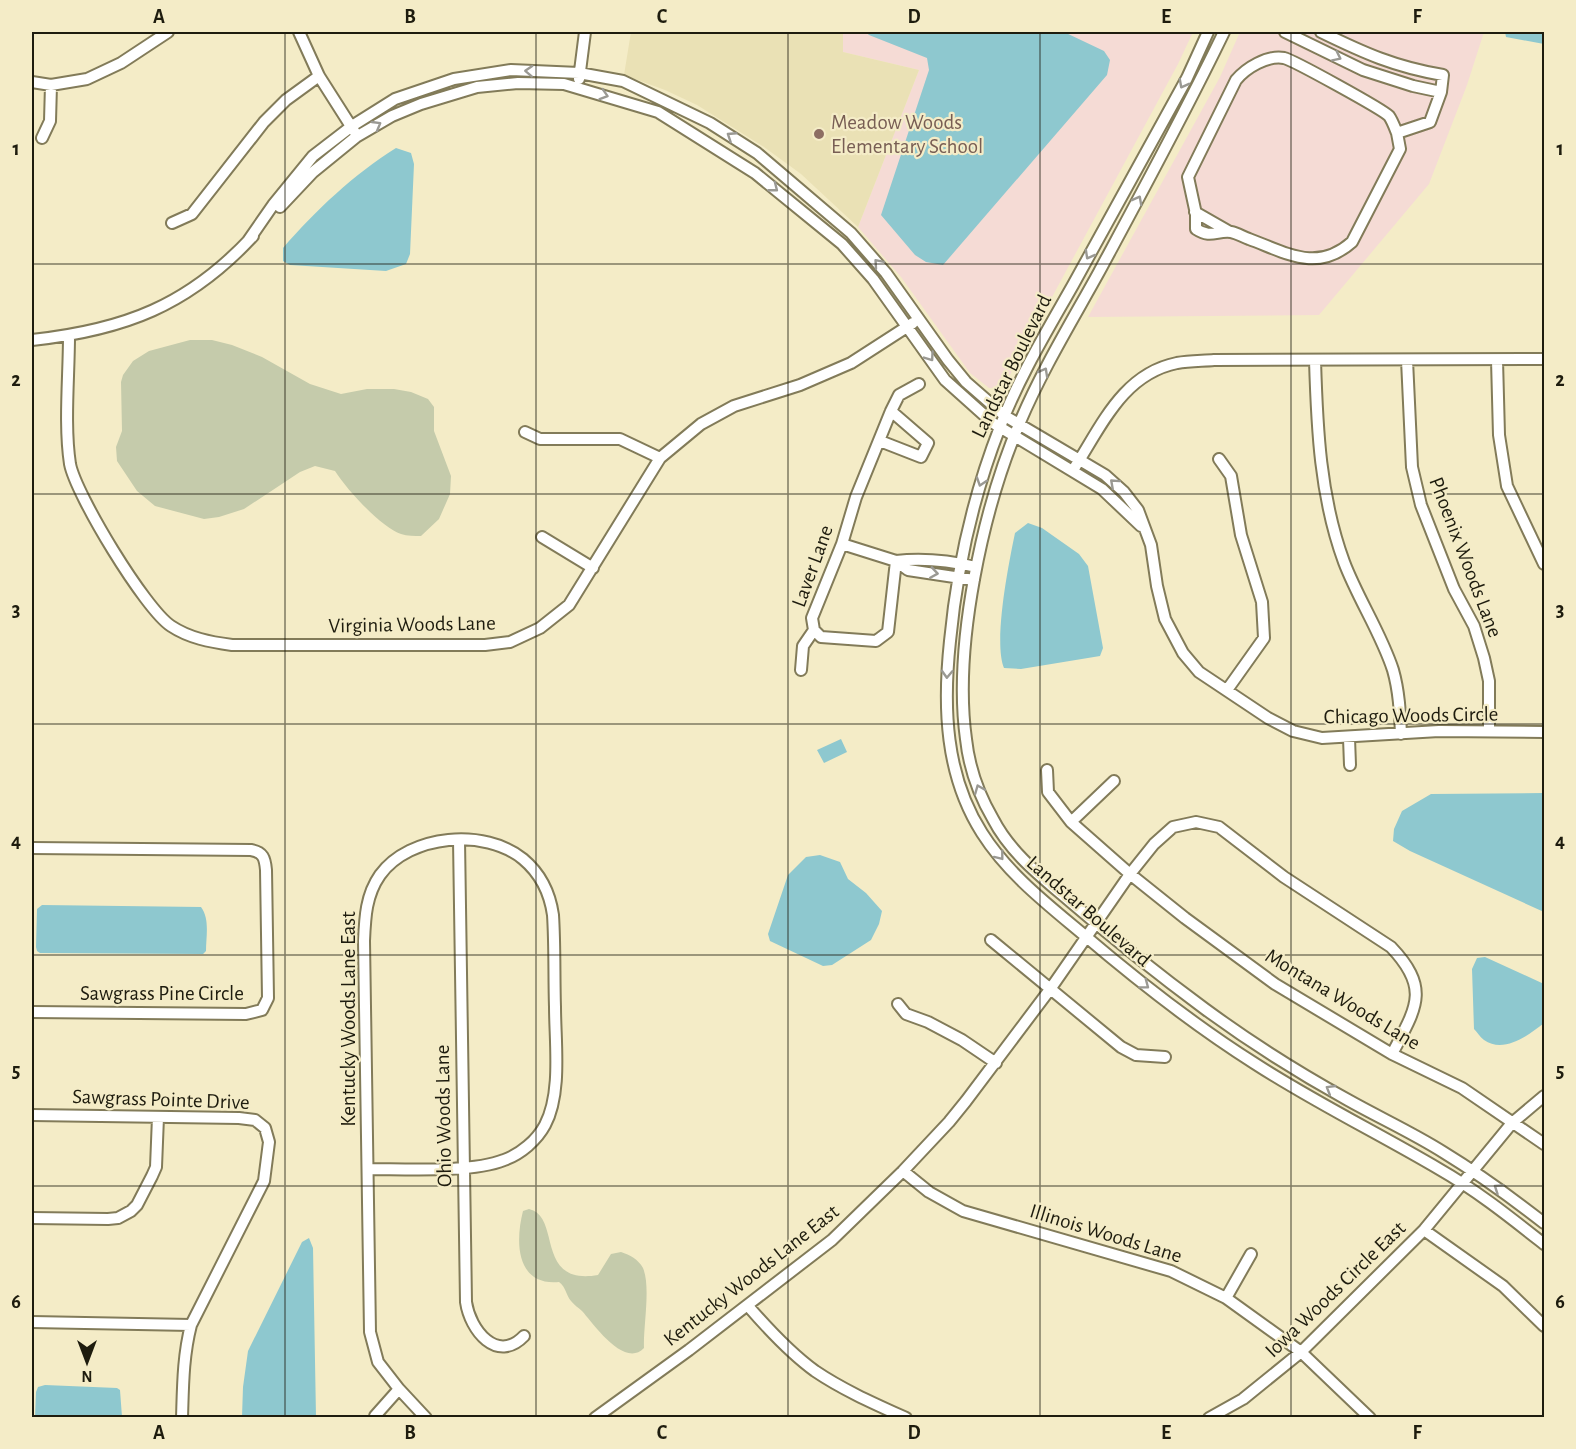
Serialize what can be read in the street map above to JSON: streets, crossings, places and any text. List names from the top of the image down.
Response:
{
  "streets": {
    "street": [
      "Landstar Boulevard",
      "Phoenix Woods Lane",
      "Laver Lane",
      "Virginia Woods Lane",
      "Chicago Woods Circle",
      "Sawgrass Pine Circle",
      "Montana Woods Lane",
      "Kentucky Woods Lane East",
      "Sawgrass Pointe Drive",
      "Ohio Woods Lane",
      "Illinois Woods Lane",
      "Iowa Woods Circle East"
    ]
  },
  "crossings": [
    ["Landstar Boulevard", "Chicago Woods Circle"],
    ["Landstar Boulevard", "Kentucky Woods Lane East"],
    ["Landstar Boulevard", "Iowa Woods Circle East"],
    ["Phoenix Woods Lane", "Chicago Woods Circle"],
    ["Virginia Woods Lane", "Chicago Woods Circle"],
    ["Montana Woods Lane", "Kentucky Woods Lane East"],
    ["Montana Woods Lane", "Iowa Woods Circle East"],
    ["Kentucky Woods Lane East", "Ohio Woods Lane"],
    ["Kentucky Woods Lane East", "Illinois Woods Lane"],
    ["Illinois Woods Lane", "Iowa Woods Circle East"]
  ],
  "places": ["Meadow Woods Elementary School"],
  "north": "bottom",
  "grid": {
    "columns": [
      "A",
      "B",
      "C",
      "D",
      "E",
      "F"
    ],
    "rows": [
      "1",
      "2",
      "3",
      "4",
      "5",
      "6"
    ]
  }
}
